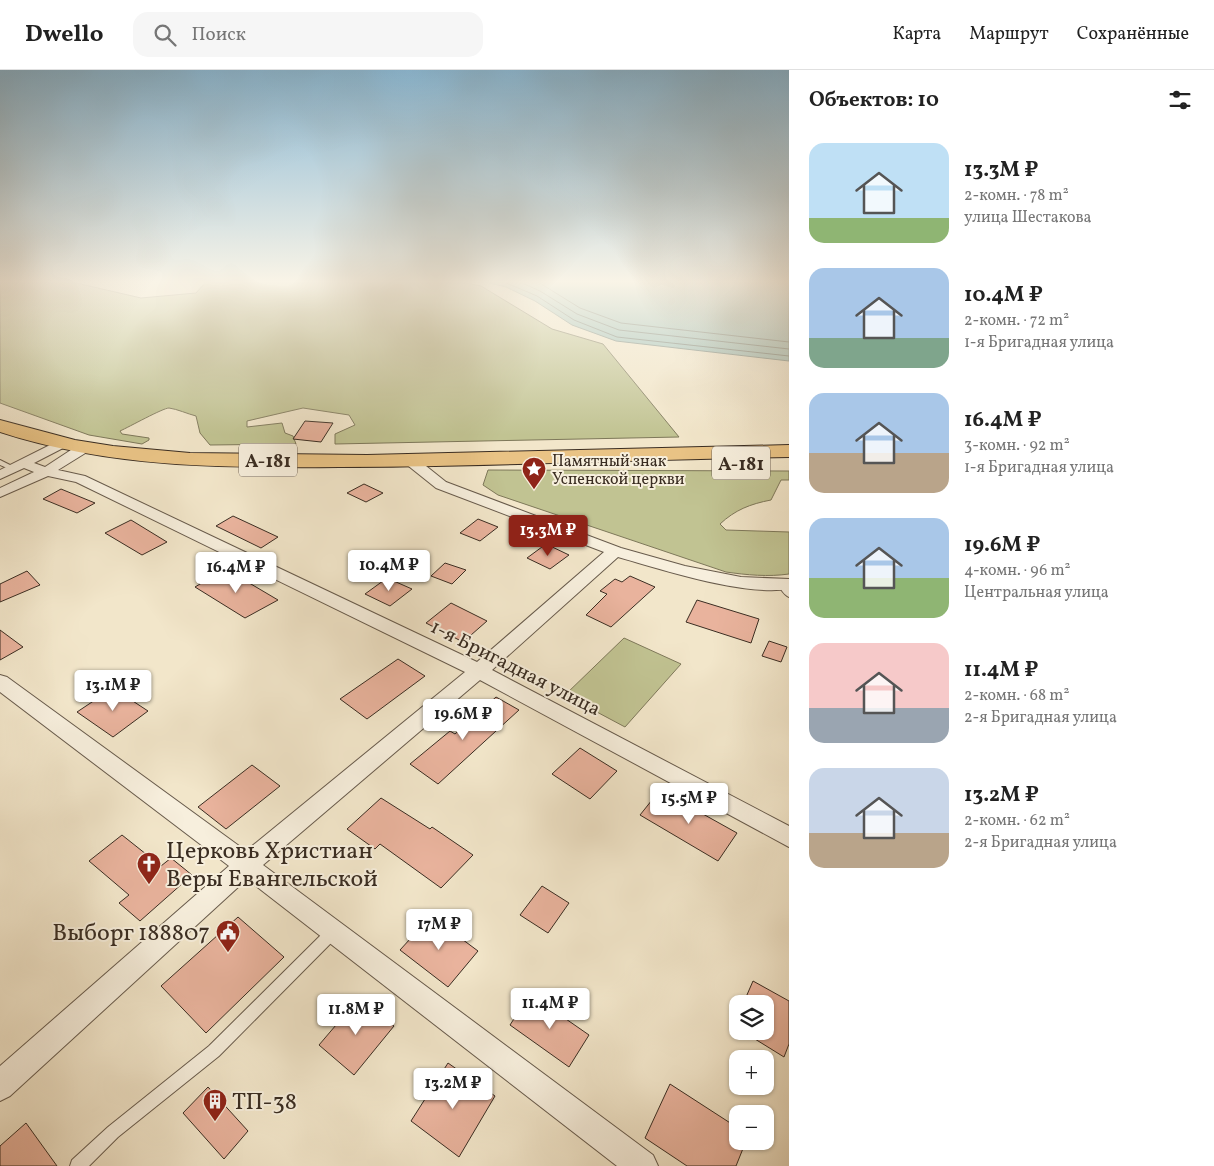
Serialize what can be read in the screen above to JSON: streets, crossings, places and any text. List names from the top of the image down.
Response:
{
  "streets": {
    "main road": ["А-181"],
    "street": ["1-я Бригадная улица"]
  },
  "places": {
    "place": ["Памятный знак Успенской церкви"],
    "church": ["Церковь Христиан Веры Евангельской"],
    "public building": ["Выборг 188807"],
    "building": ["ТП-38"]
  },
  "page": {
    "header": "Dwello",
    "search": "Поиск",
    "nav": ["Карта", "Маршрут", "Сохранённые"],
    "heading": "Объектов: 10",
    "list": [
      {
        "name": "13.3M ₽",
        "note": "2-комн. · 78 m² · улица Шестакова"
      },
      {
        "name": "10.4M ₽",
        "note": "2-комн. · 72 m² · 1-я Бригадная улица"
      },
      {
        "name": "16.4M ₽",
        "note": "3-комн. · 92 m² · 1-я Бригадная улица"
      },
      {
        "name": "19.6M ₽",
        "note": "4-комн. · 96 m² · Центральная улица"
      },
      {
        "name": "11.4M ₽",
        "note": "2-комн. · 68 m² · 2-я Бригадная улица"
      },
      {
        "name": "13.2M ₽",
        "note": "2-комн. · 62 m² · 2-я Бригадная улица"
      }
    ],
    "price": [
      "13.3M ₽",
      "10.4M ₽",
      "16.4M ₽",
      "13.1M ₽",
      "19.6M ₽",
      "15.5M ₽",
      "17M ₽",
      "11.4M ₽",
      "11.8M ₽",
      "13.2M ₽"
    ],
    "map_buttons": ["+", "−"]
  }
}
